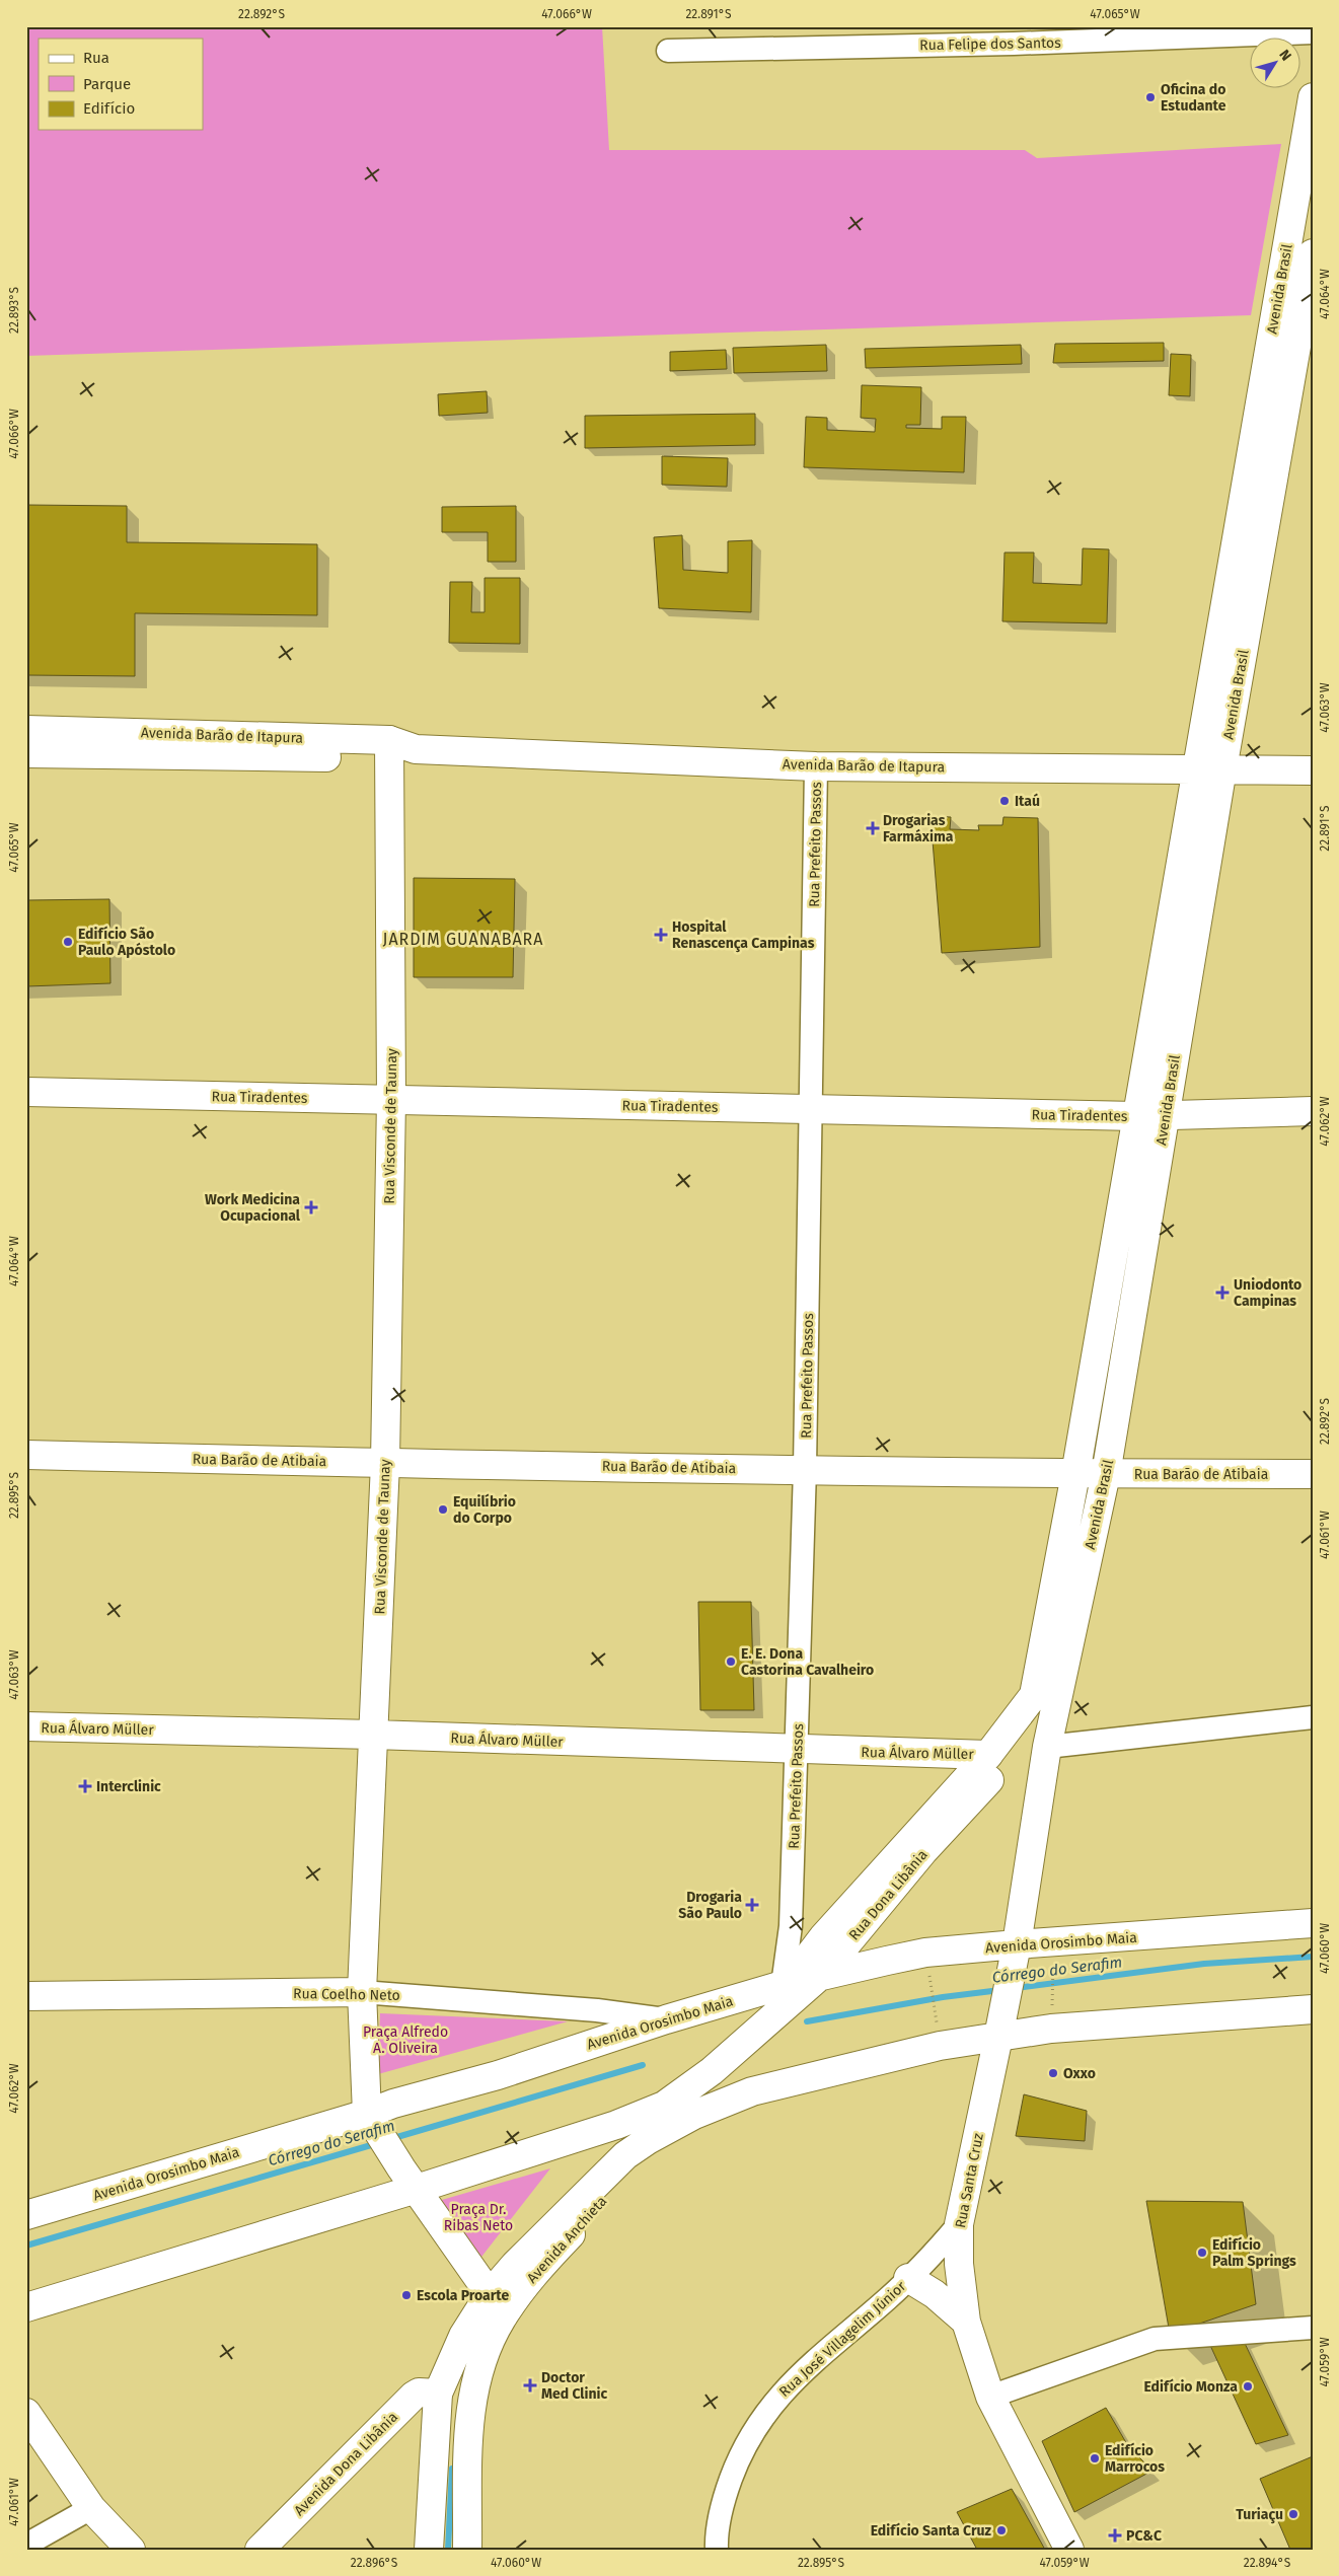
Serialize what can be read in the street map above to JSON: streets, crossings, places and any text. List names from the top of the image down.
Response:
{
  "streets": {
    "main road": [
      "Avenida Brasil",
      "Avenida Barão de Itapura",
      "Rua Tiradentes",
      "Rua Visconde de Taunay",
      "Rua Barão de Atibaia",
      "Rua Álvaro Müller",
      "Rua Dona Libânia",
      "Avenida Orosimbo Maia",
      "Rua Coelho Neto",
      "Rua Santa Cruz",
      "Avenida Anchieta",
      "Avenida Dona Libânia"
    ],
    "street": ["Rua Felipe dos Santos", "Rua Prefeito Passos", "Rua José Villagelim Júnior"]
  },
  "crossings": [
    ["Avenida Brasil", "Avenida Barão de Itapura"],
    ["Avenida Brasil", "Rua Tiradentes"],
    ["Avenida Brasil", "Rua Barão de Atibaia"],
    ["Avenida Brasil", "Rua Álvaro Müller"],
    ["Avenida Brasil", "Rua Dona Libânia"],
    ["Avenida Brasil", "Avenida Orosimbo Maia"],
    ["Avenida Brasil", "Rua Santa Cruz"],
    ["Avenida Barão de Itapura", "Rua Prefeito Passos"],
    ["Avenida Barão de Itapura", "Rua Visconde de Taunay"],
    ["Rua Prefeito Passos", "Rua Tiradentes"],
    ["Rua Prefeito Passos", "Rua Barão de Atibaia"],
    ["Rua Prefeito Passos", "Rua Álvaro Müller"],
    ["Rua Prefeito Passos", "Rua Dona Libânia"],
    ["Rua Prefeito Passos", "Avenida Orosimbo Maia"],
    ["Rua Tiradentes", "Rua Visconde de Taunay"],
    ["Rua Visconde de Taunay", "Rua Barão de Atibaia"],
    ["Rua Visconde de Taunay", "Rua Álvaro Müller"],
    ["Rua Visconde de Taunay", "Rua Dona Libânia"],
    ["Rua Visconde de Taunay", "Avenida Orosimbo Maia"],
    ["Rua Visconde de Taunay", "Rua Coelho Neto"],
    ["Rua Álvaro Müller", "Rua Dona Libânia"],
    ["Rua Dona Libânia", "Avenida Orosimbo Maia"],
    ["Avenida Orosimbo Maia", "Rua Coelho Neto"],
    ["Avenida Orosimbo Maia", "Rua Santa Cruz"],
    ["Rua Santa Cruz", "Rua José Villagelim Júnior"]
  ],
  "districts": ["JARDIM GUANABARA"],
  "water": ["Córrego do Serafim"],
  "parks": ["Praça Alfredo A. Oliveira", "Praça Dr. Ribas Neto"],
  "places": {
    "other": [
      "Oficina do Estudante",
      "Itaú",
      "Edifício São Paulo Apóstolo",
      "Equilíbrio do Corpo",
      "E. E. Dona Castorina Cavalheiro",
      "Oxxo",
      "Edifício Palm Springs",
      "Escola Proarte",
      "Edifício Monza",
      "Edifício Marrocos",
      "Turiaçu",
      "Edifício Santa Cruz"
    ],
    "health": [
      "Drogarias Farmáxima",
      "Hospital Renascença Campinas",
      "Work Medicina Ocupacional",
      "Uniodonto Campinas",
      "Interclinic",
      "Drogaria São Paulo",
      "Doctor Med Clinic",
      "PC&C"
    ]
  },
  "legend": ["Rua", "Parque", "Edifício"],
  "north": "top right",
  "coordinates": [
    "22.892°S",
    "47.066°W",
    "22.891°S",
    "47.065°W",
    "47.064°W",
    "22.893°S",
    "47.063°W",
    "47.062°W",
    "22.895°S",
    "47.061°W",
    "47.060°W",
    "47.059°W",
    "22.896°S",
    "22.894°S"
  ]
}
